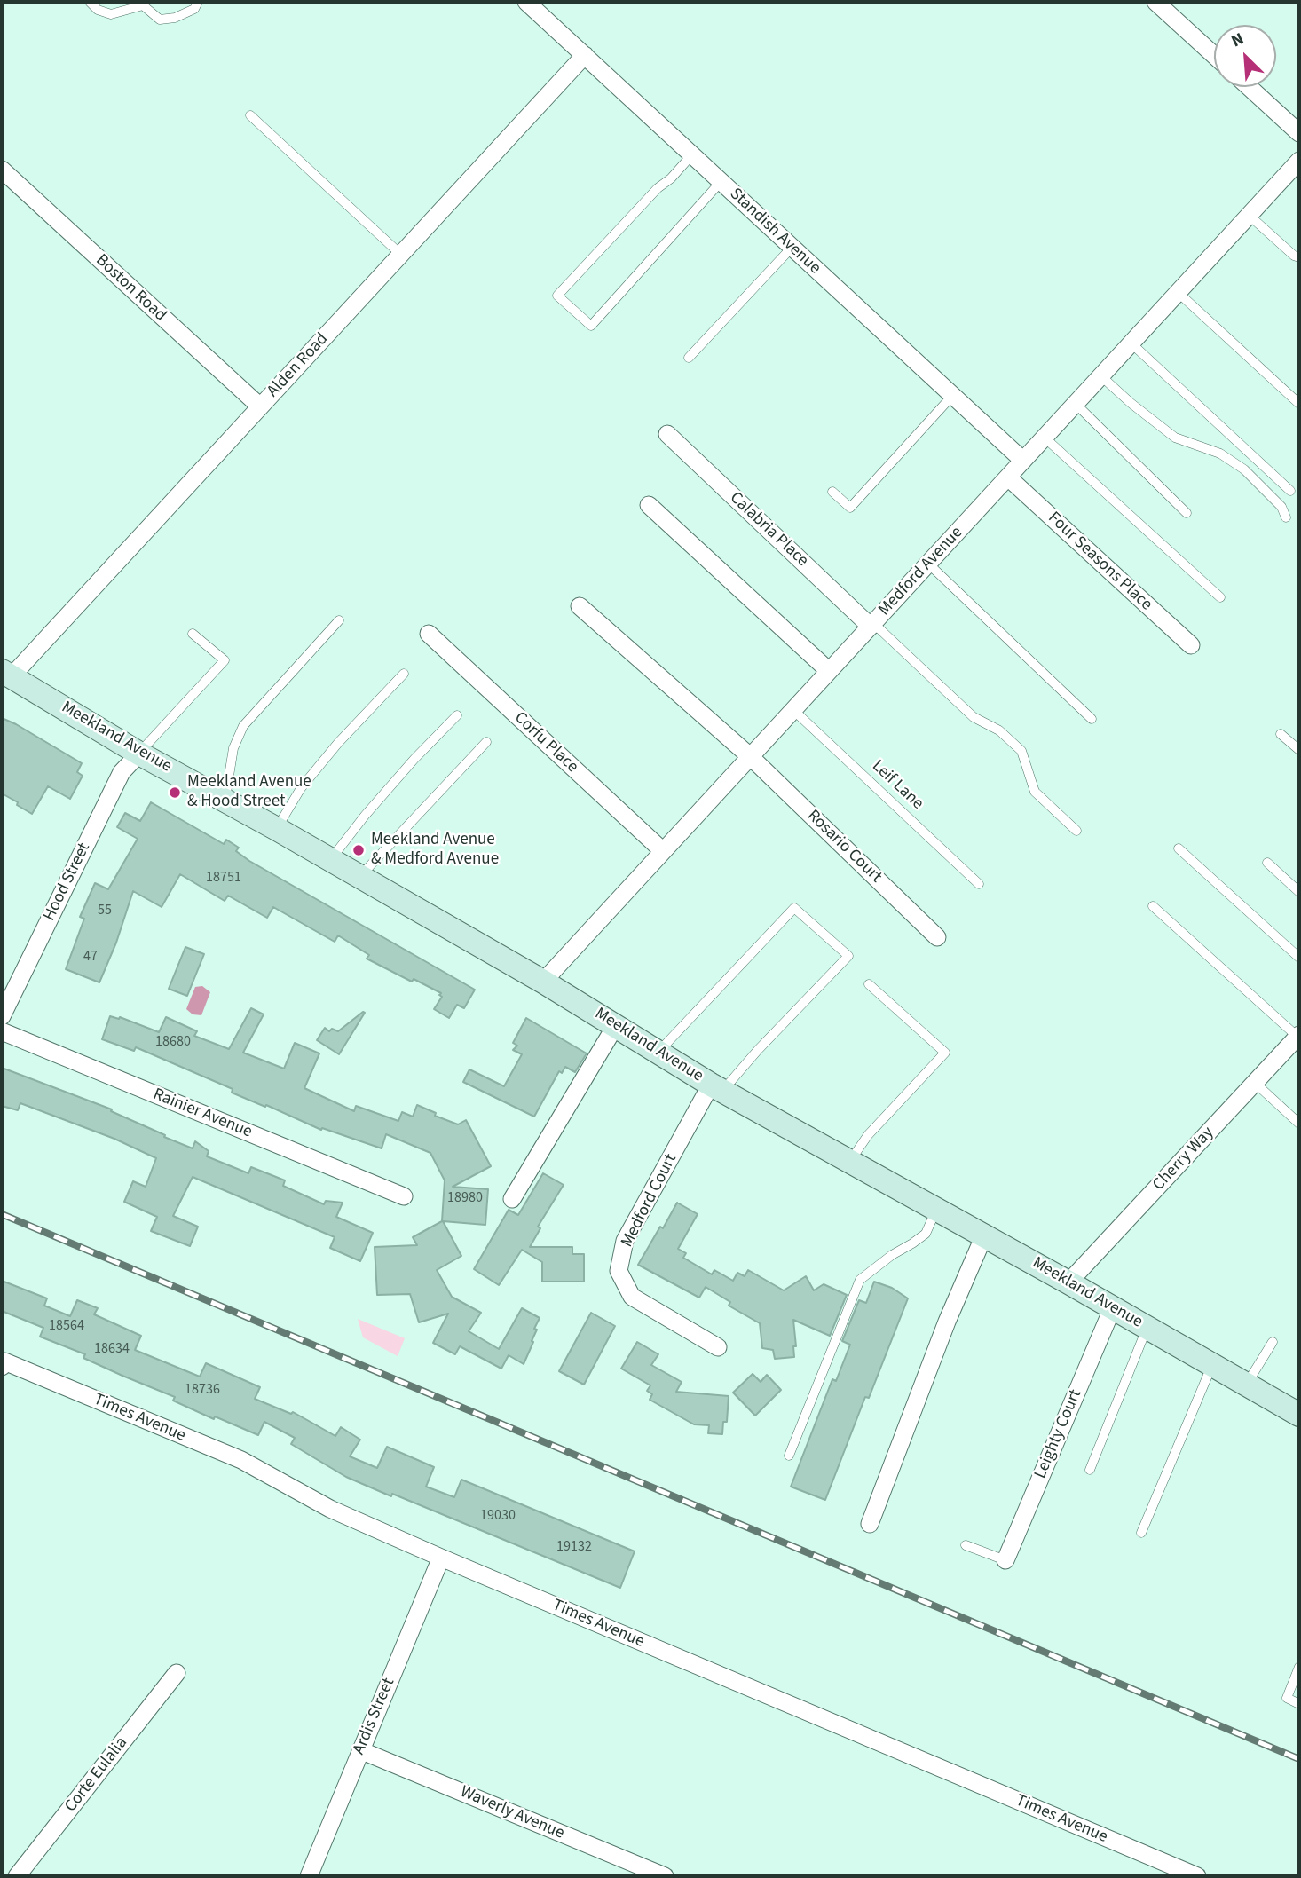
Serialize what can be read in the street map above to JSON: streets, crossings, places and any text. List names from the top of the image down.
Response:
{
  "streets": {
    "main road": ["Meekland Avenue"],
    "street": [
      "Standish Avenue",
      "Boston Road",
      "Alden Road",
      "Calabria Place",
      "Four Seasons Place",
      "Medford Avenue",
      "Corfu Place",
      "Rosario Court",
      "Hood Street",
      "Rainier Avenue",
      "Cherry Way",
      "Medford Court",
      "Times Avenue",
      "Leighty Court",
      "Ardis Street",
      "Corte Eulalia",
      "Waverly Avenue"
    ],
    "lane": ["Leif Lane"]
  },
  "crossings": [
    ["Standish Avenue", "Alden Road"],
    ["Standish Avenue", "Medford Avenue"],
    ["Boston Road", "Alden Road"],
    ["Alden Road", "Meekland Avenue"],
    ["Calabria Place", "Medford Avenue"],
    ["Four Seasons Place", "Medford Avenue"],
    ["Medford Avenue", "Meekland Avenue"],
    ["Medford Avenue", "Corfu Place"],
    ["Medford Avenue", "Leif Lane"],
    ["Medford Avenue", "Rosario Court"],
    ["Meekland Avenue", "Hood Street"],
    ["Meekland Avenue", "Cherry Way"],
    ["Meekland Avenue", "Medford Court"],
    ["Meekland Avenue", "Leighty Court"],
    ["Times Avenue", "Ardis Street"],
    ["Ardis Street", "Waverly Avenue"]
  ],
  "places": ["Meekland Avenue & Hood Street", "Meekland Avenue & Medford Avenue"],
  "house_numbers": [
    "18751",
    "55",
    "47",
    "18680",
    "18980",
    "18564",
    "18634",
    "18736",
    "19030",
    "19132"
  ],
  "north": "top left"
}
